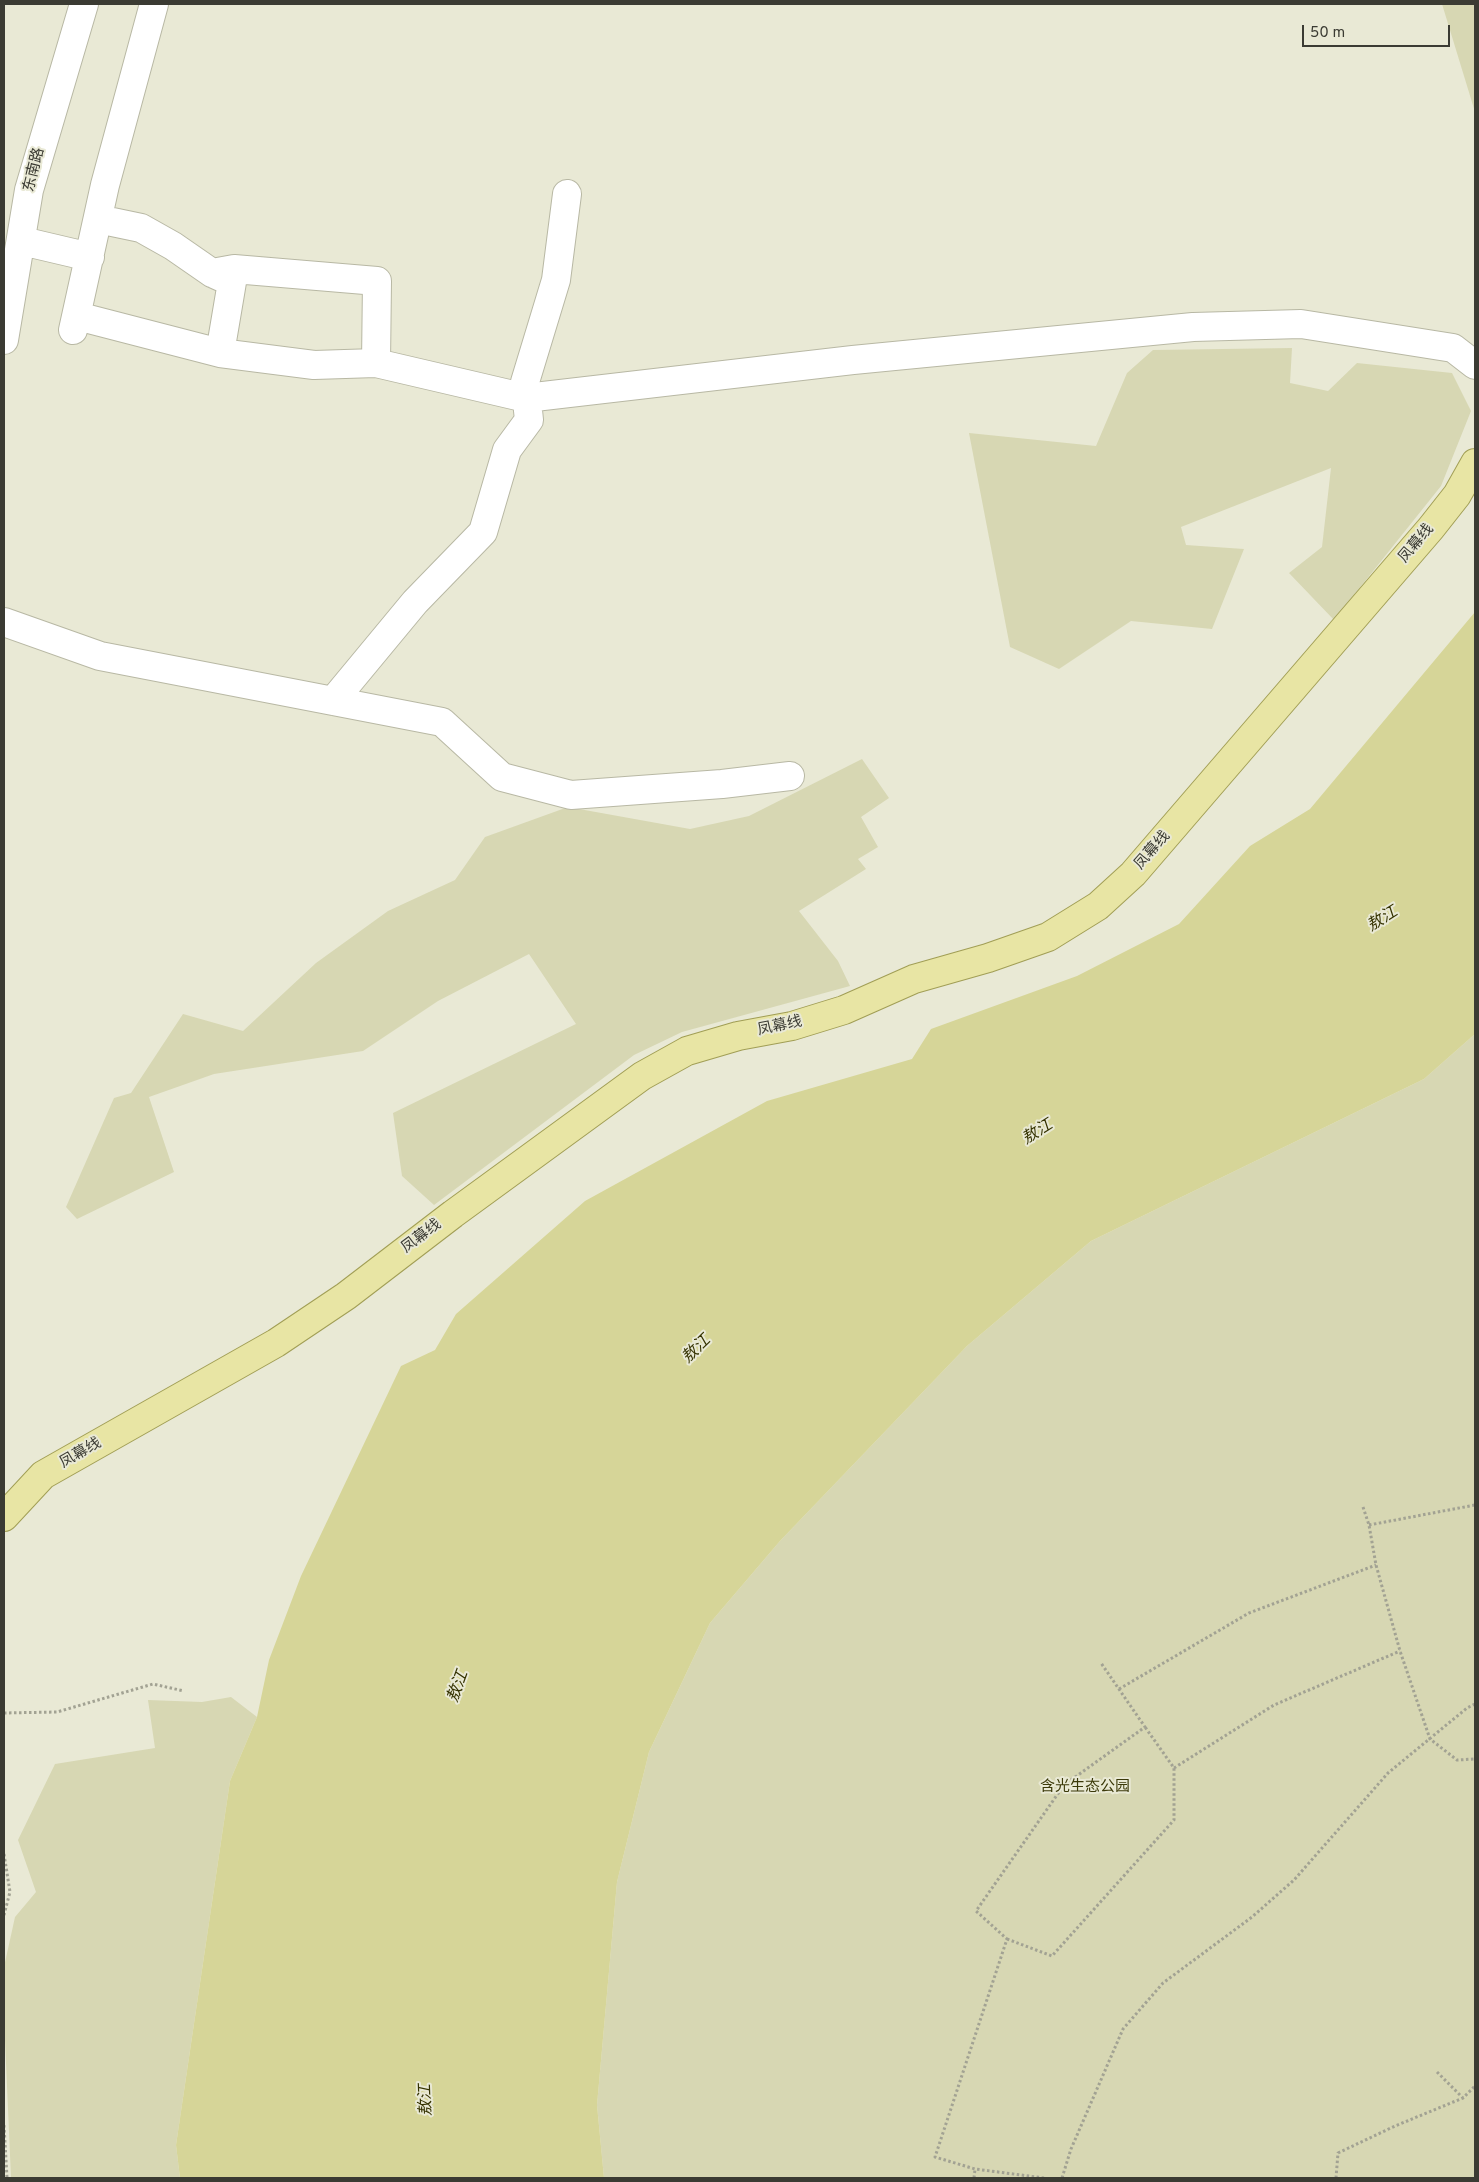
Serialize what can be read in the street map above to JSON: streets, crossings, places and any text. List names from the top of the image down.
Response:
{
  "streets": {
    "main road": ["凤幕线"],
    "street": ["东南路"]
  },
  "water": ["敖江"],
  "parks": ["含光生态公园"],
  "scale_bar": "50 m"
}
